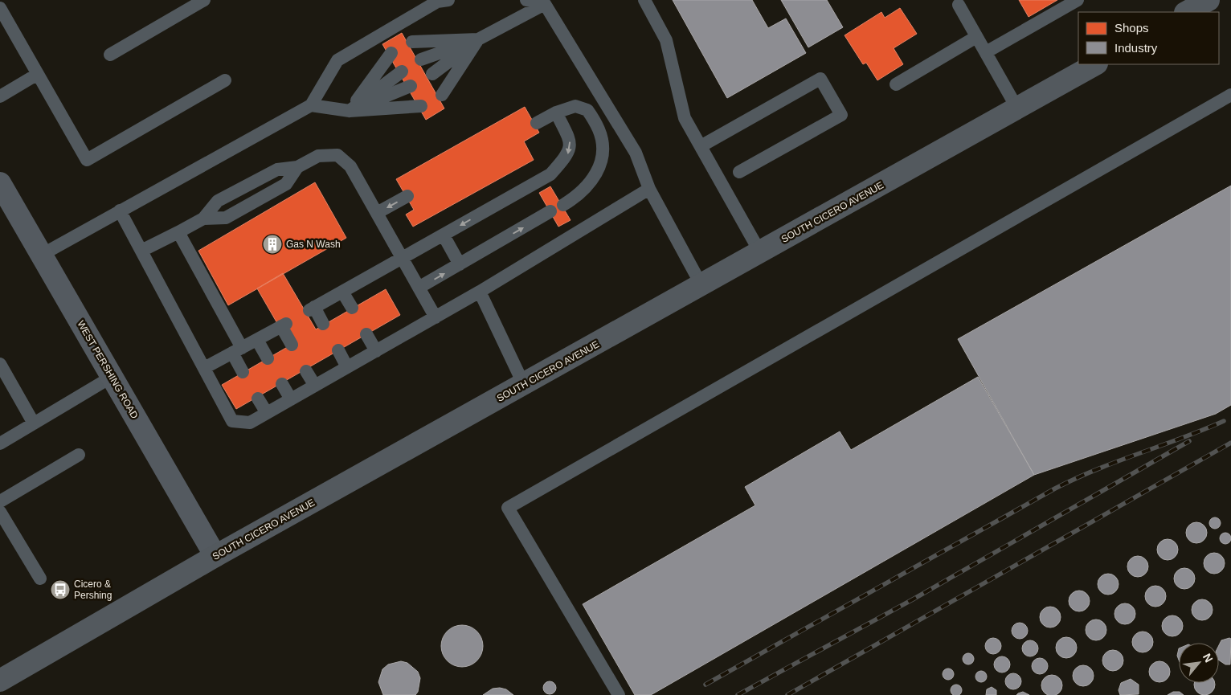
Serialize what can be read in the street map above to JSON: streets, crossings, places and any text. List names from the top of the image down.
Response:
{
  "streets": {
    "main road": ["SOUTH CICERO AVENUE", "WEST PERSHING ROAD"]
  },
  "crossings": [
    ["SOUTH CICERO AVENUE", "WEST PERSHING ROAD"]
  ],
  "places": {
    "building": ["Gas N Wash"],
    "bus stop": ["Cicero & Pershing"]
  },
  "legend": ["Shops", "Industry"],
  "north": "top right"
}
